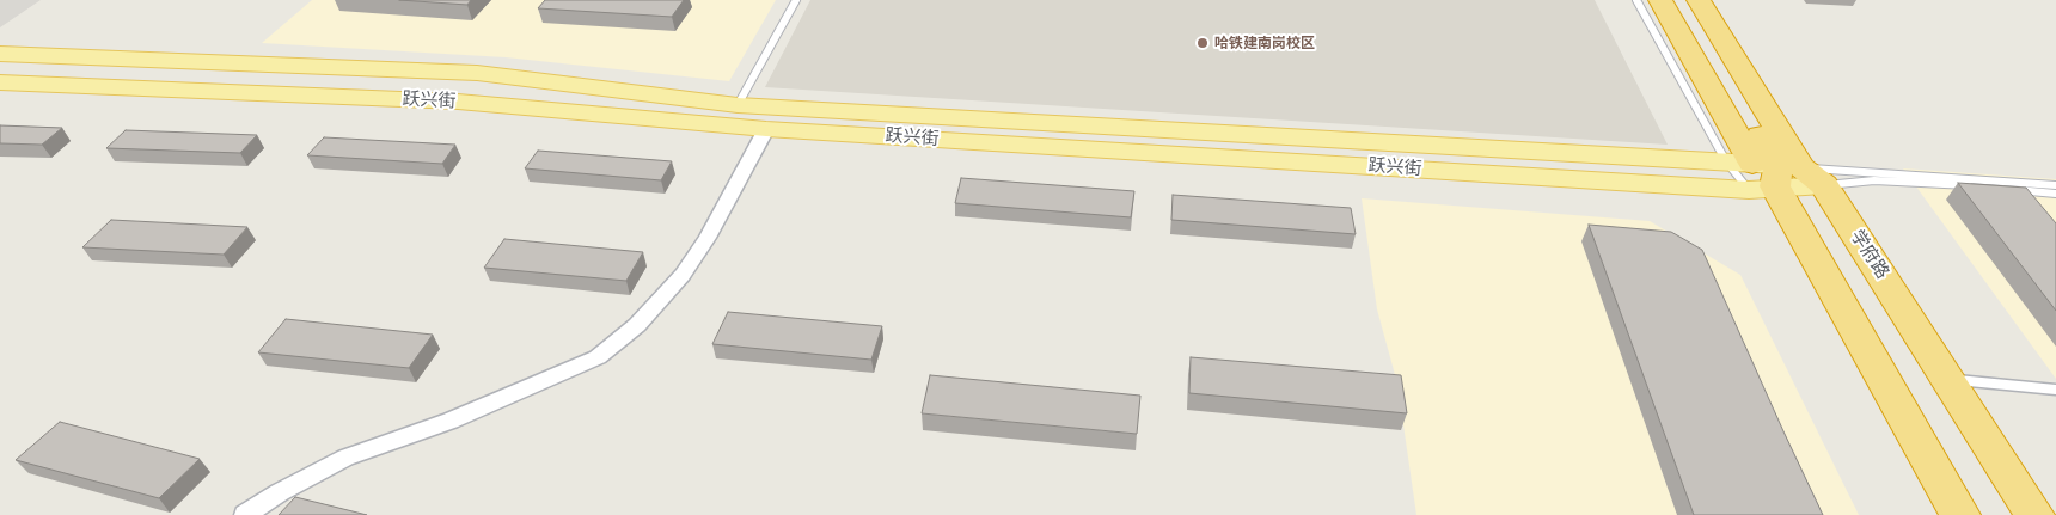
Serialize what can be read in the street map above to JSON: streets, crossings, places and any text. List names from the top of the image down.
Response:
{
  "streets": {
    "highway": ["学府路"],
    "main road": ["跃兴街"]
  },
  "crossings": [
    ["跃兴街", "学府路"]
  ],
  "places": ["哈铁建南岗校区"]
}
